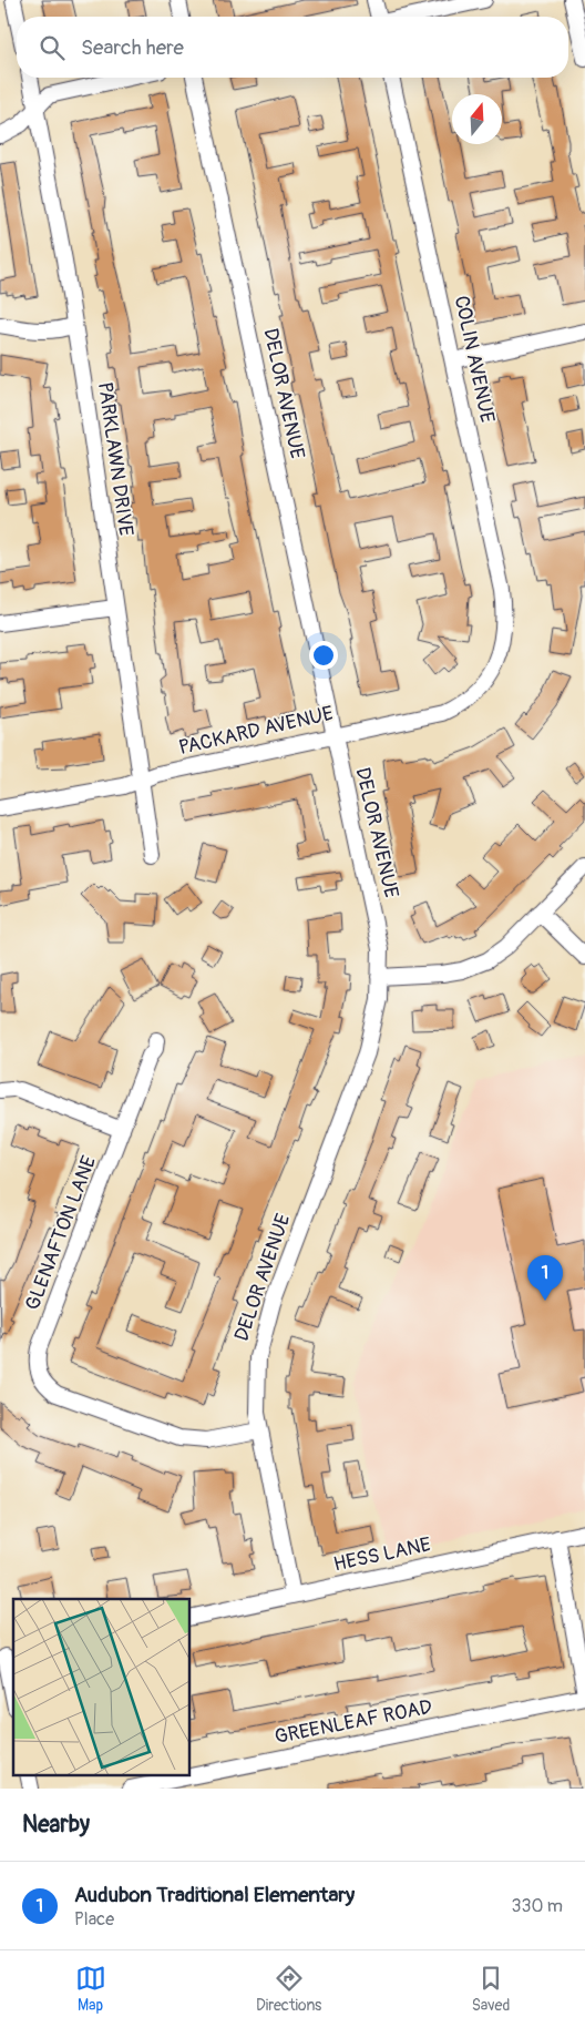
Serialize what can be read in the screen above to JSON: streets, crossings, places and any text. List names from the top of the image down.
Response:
{
  "streets": {
    "street": [
      "COLIN AVENUE",
      "DELOR AVENUE",
      "PARKLAWN DRIVE",
      "PACKARD AVENUE",
      "GLENAFTON LANE",
      "HESS LANE",
      "GREENLEAF ROAD"
    ]
  },
  "crossings": [
    ["COLIN AVENUE", "PACKARD AVENUE"],
    ["DELOR AVENUE", "PACKARD AVENUE"],
    ["DELOR AVENUE", "GLENAFTON LANE"],
    ["DELOR AVENUE", "HESS LANE"],
    ["PARKLAWN DRIVE", "PACKARD AVENUE"]
  ],
  "north": "top",
  "page": {
    "search": "Search here",
    "pins": "1",
    "heading": "Nearby",
    "list": [
      {
        "mark": "1",
        "name": "Audubon Traditional Elementary",
        "note": "Place",
        "value": "330 m"
      }
    ],
    "nav": ["Map", "Directions", "Saved"]
  }
}
